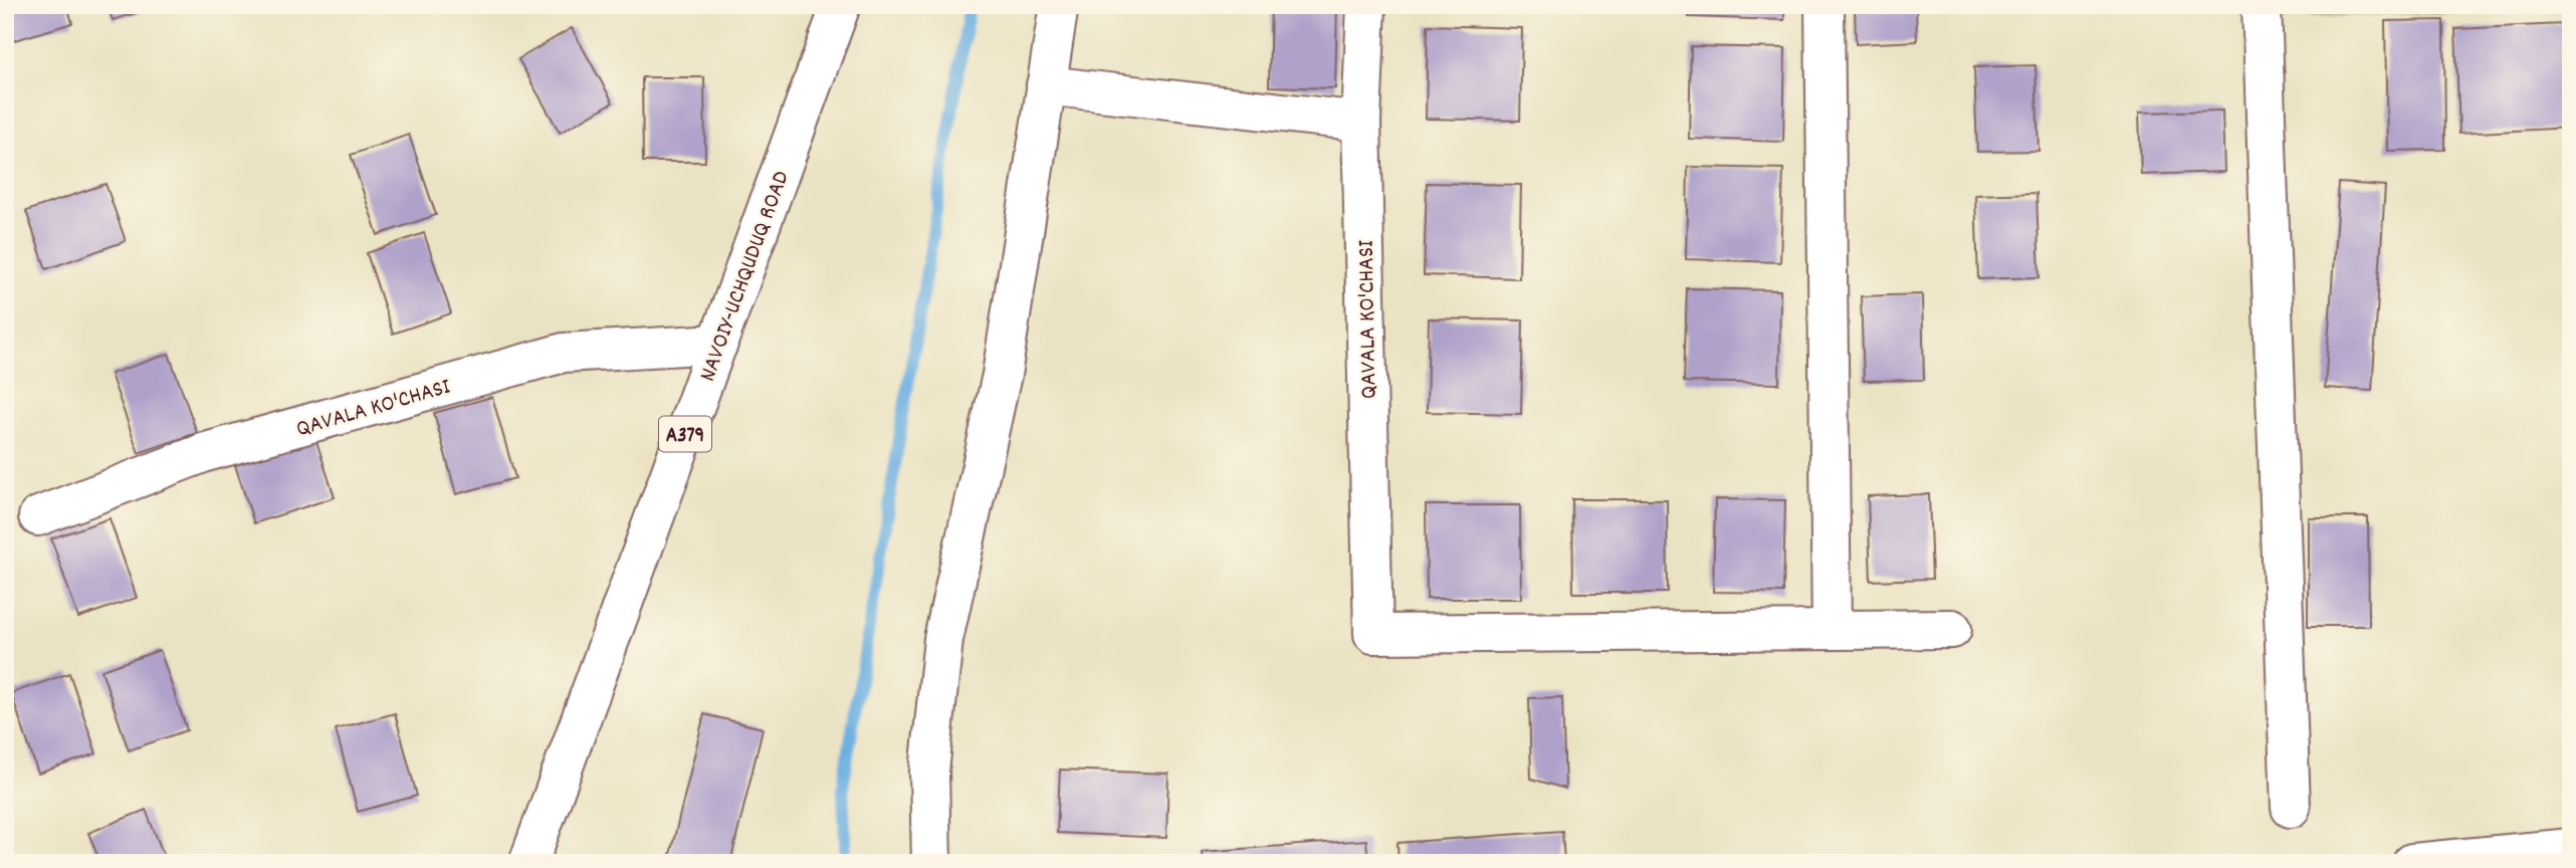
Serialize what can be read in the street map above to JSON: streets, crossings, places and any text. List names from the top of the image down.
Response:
{
  "streets": {
    "main road": ["NAVOIY-UCHQUDUQ ROAD", "QAVALA KO'CHASI", "A379"]
  },
  "crossings": [
    ["NAVOIY-UCHQUDUQ ROAD", "QAVALA KO'CHASI"]
  ]
}
